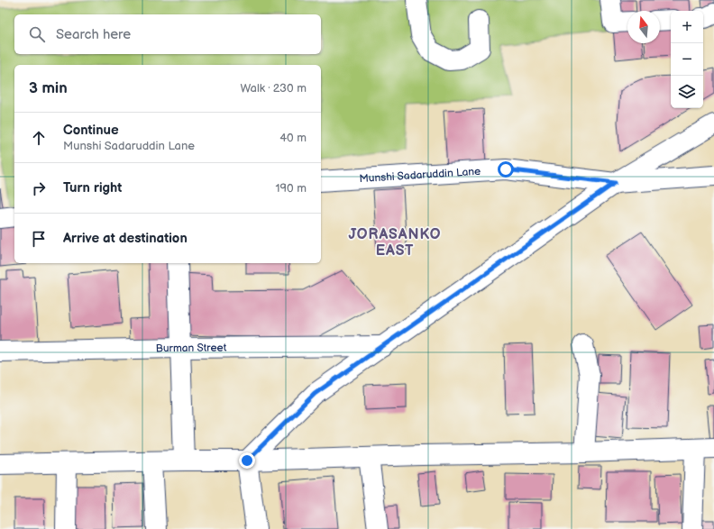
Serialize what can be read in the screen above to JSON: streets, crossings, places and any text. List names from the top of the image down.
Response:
{
  "streets": {
    "street": ["Munshi Sadaruddin Lane", "Burman Street"]
  },
  "districts": ["JORASANKO EAST"],
  "north": "top",
  "page": {
    "map_buttons": ["+", "−"],
    "search": "Search here",
    "heading": ["3 min", "Walk · 230 m"],
    "list": [
      ["Continue", "Munshi Sadaruddin Lane", "40 m"],
      ["Turn right", "190 m"],
      "Arrive at destination"
    ]
  }
}
